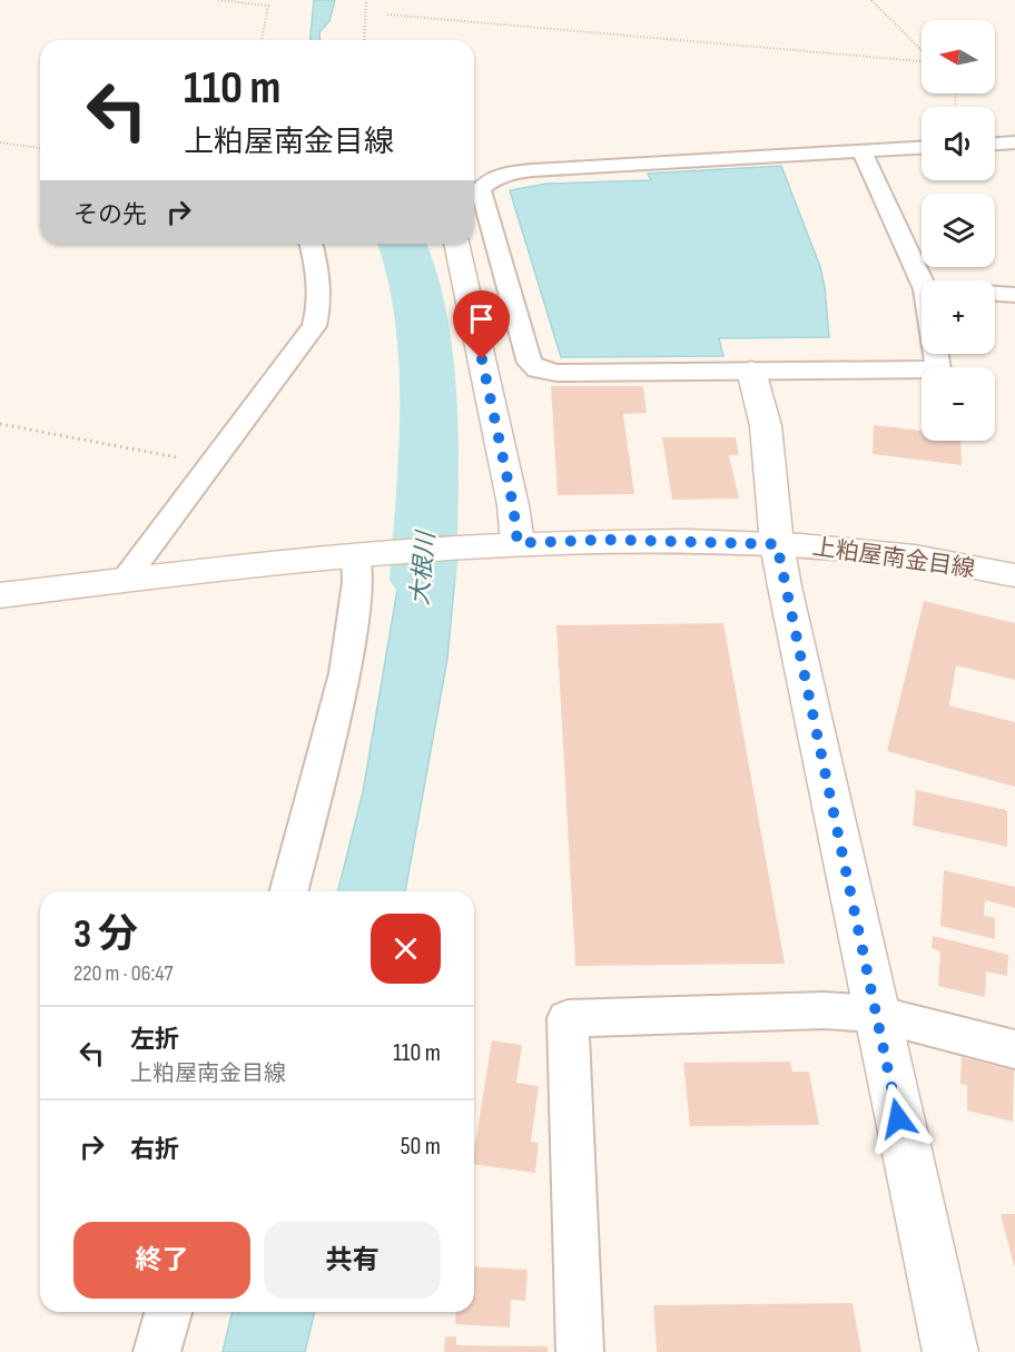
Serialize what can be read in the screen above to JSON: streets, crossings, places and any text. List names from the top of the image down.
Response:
{
  "streets": {
    "street": ["上粕屋南金目線"]
  },
  "water": ["大根川"],
  "north": "left",
  "page": {
    "map_buttons": ["+", "−"],
    "turn": ["110 m", "上粕屋南金目線"],
    "then": "その先",
    "heading": ["3 分", "220 m · 06:47"],
    "list": [
      {
        "name": "左折",
        "note": "上粕屋南金目線",
        "value": "110 m"
      },
      {
        "name": "右折",
        "value": "50 m"
      }
    ],
    "buttons": ["終了", "共有"]
  }
}
